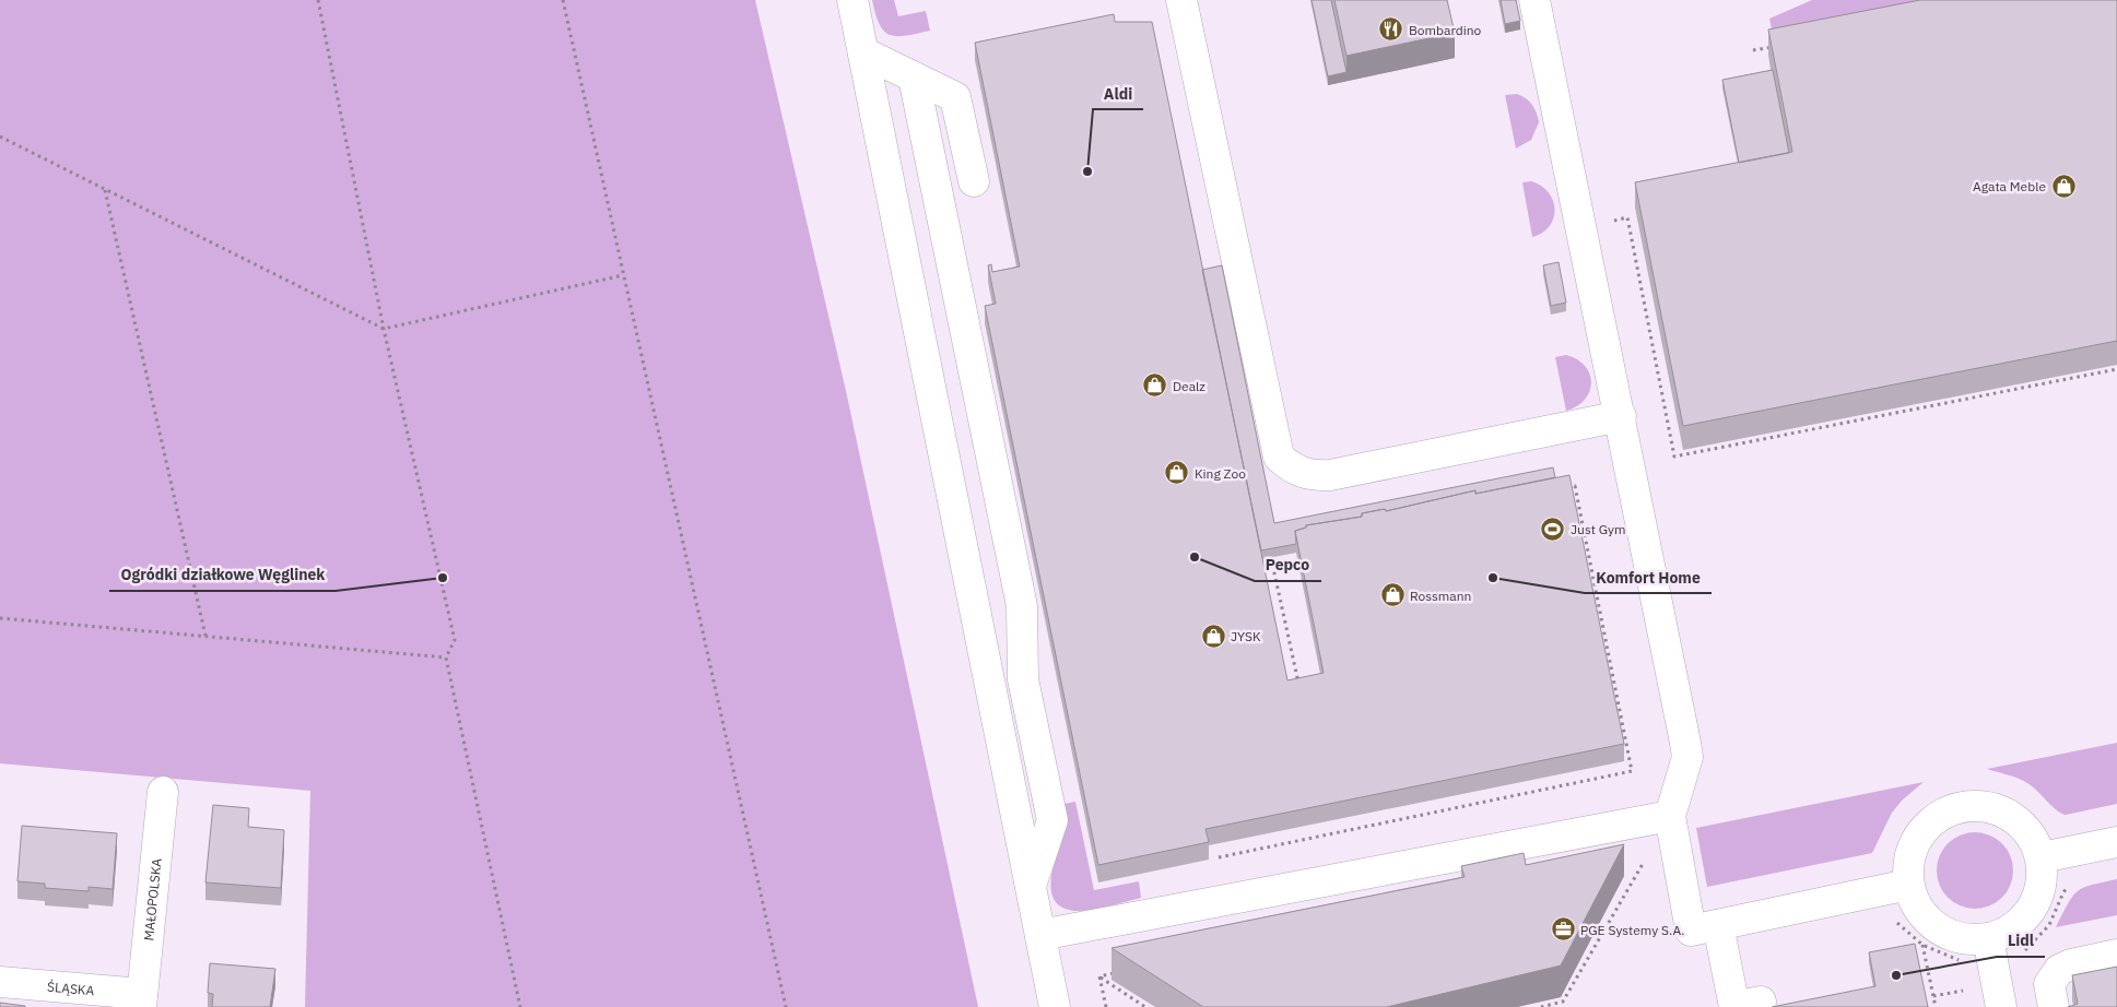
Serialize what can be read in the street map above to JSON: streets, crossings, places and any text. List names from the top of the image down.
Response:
{
  "streets": {
    "street": ["MAŁOPOLSKA", "ŚLĄSKA"]
  },
  "crossings": [
    ["MAŁOPOLSKA", "ŚLĄSKA"]
  ],
  "places": {
    "restaurant": ["Bombardino"],
    "other": [
      "Aldi",
      "Pepco",
      "Ogródki działkowe Węglinek",
      "Komfort Home",
      "Lidl"
    ],
    "shop": [
      "Agata Meble",
      "Dealz",
      "King Zoo",
      "Rossmann",
      "JYSK"
    ],
    "sports": ["Just Gym"],
    "office": ["PGE Systemy S.A."]
  }
}
